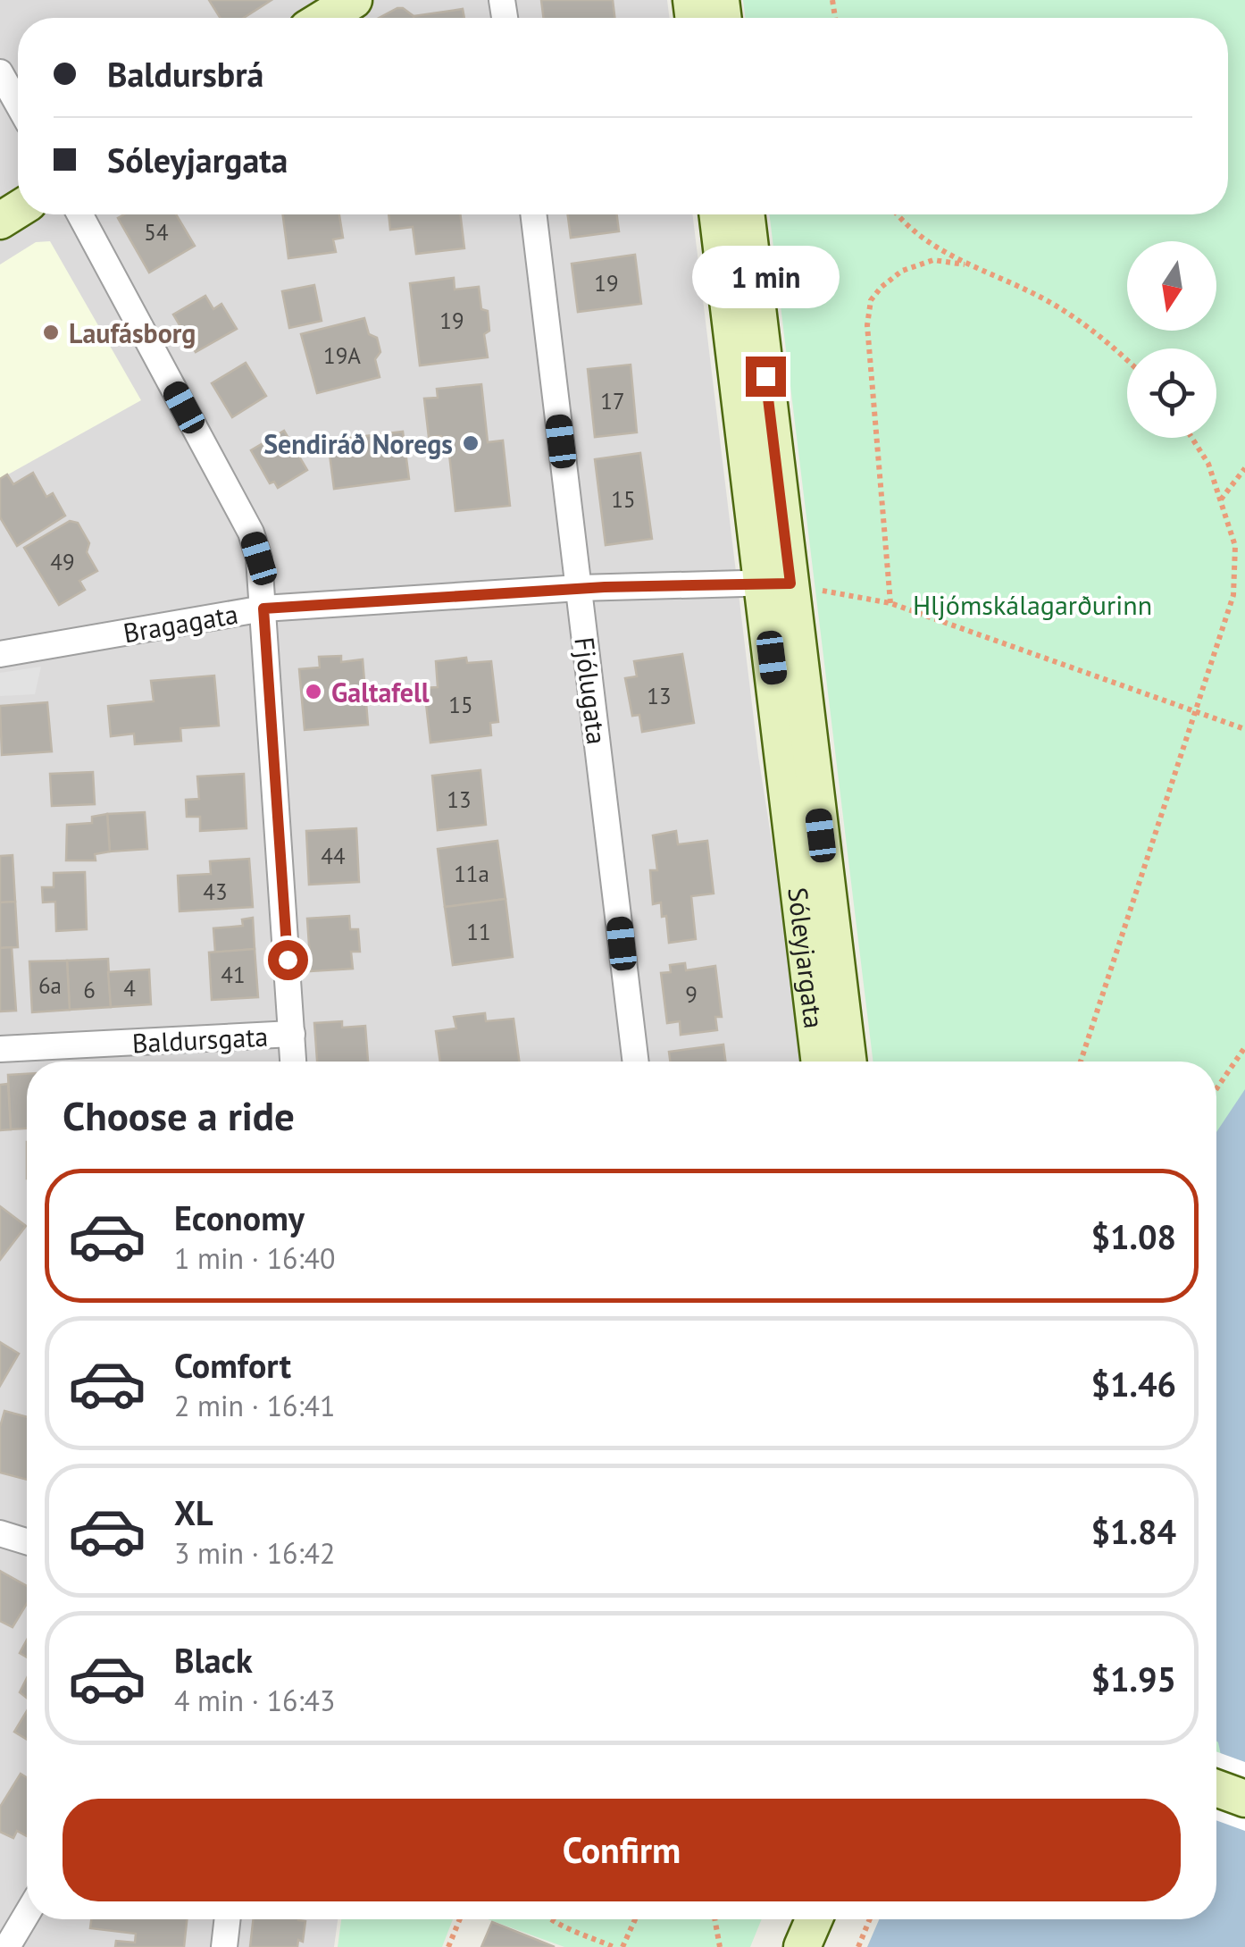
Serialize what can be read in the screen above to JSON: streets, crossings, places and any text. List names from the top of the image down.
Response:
{
  "streets": {
    "main road": ["Sóleyjargata"],
    "street": ["Bragagata", "Fjólugata", "Baldursgata"]
  },
  "crossings": [
    ["Bragagata", "Fjólugata"],
    ["Bragagata", "Sóleyjargata"]
  ],
  "parks": ["Hljómskálagarðurinn"],
  "places": ["Laufásborg", "Sendiráð Noregs", "Galtafell"],
  "house_numbers": [
    "54",
    "19",
    "19",
    "19A",
    "17",
    "15",
    "49",
    "13",
    "15",
    "13",
    "44",
    "11a",
    "43",
    "11",
    "41",
    "6a",
    "4",
    "6",
    "9"
  ],
  "north": "bottom",
  "page": {
    "banner": ["Baldursbrá", "Sóleyjargata"],
    "bubble": "1 min",
    "heading": "Choose a ride",
    "list": [
      {
        "name": "Economy",
        "note": "1 min · 16:40",
        "value": "$1.08"
      },
      {
        "name": "Comfort",
        "note": "2 min · 16:41",
        "value": "$1.46"
      },
      {
        "name": "XL",
        "note": "3 min · 16:42",
        "value": "$1.84"
      },
      {
        "name": "Black",
        "note": "4 min · 16:43",
        "value": "$1.95"
      }
    ],
    "buttons": "Confirm"
  }
}
